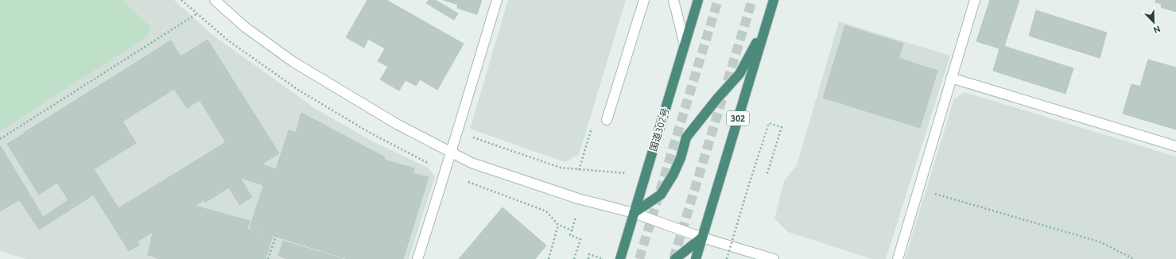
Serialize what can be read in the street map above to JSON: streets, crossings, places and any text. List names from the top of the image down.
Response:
{
  "streets": {
    "highway": ["302", "国道302号"]
  },
  "north": "bottom right"
}
